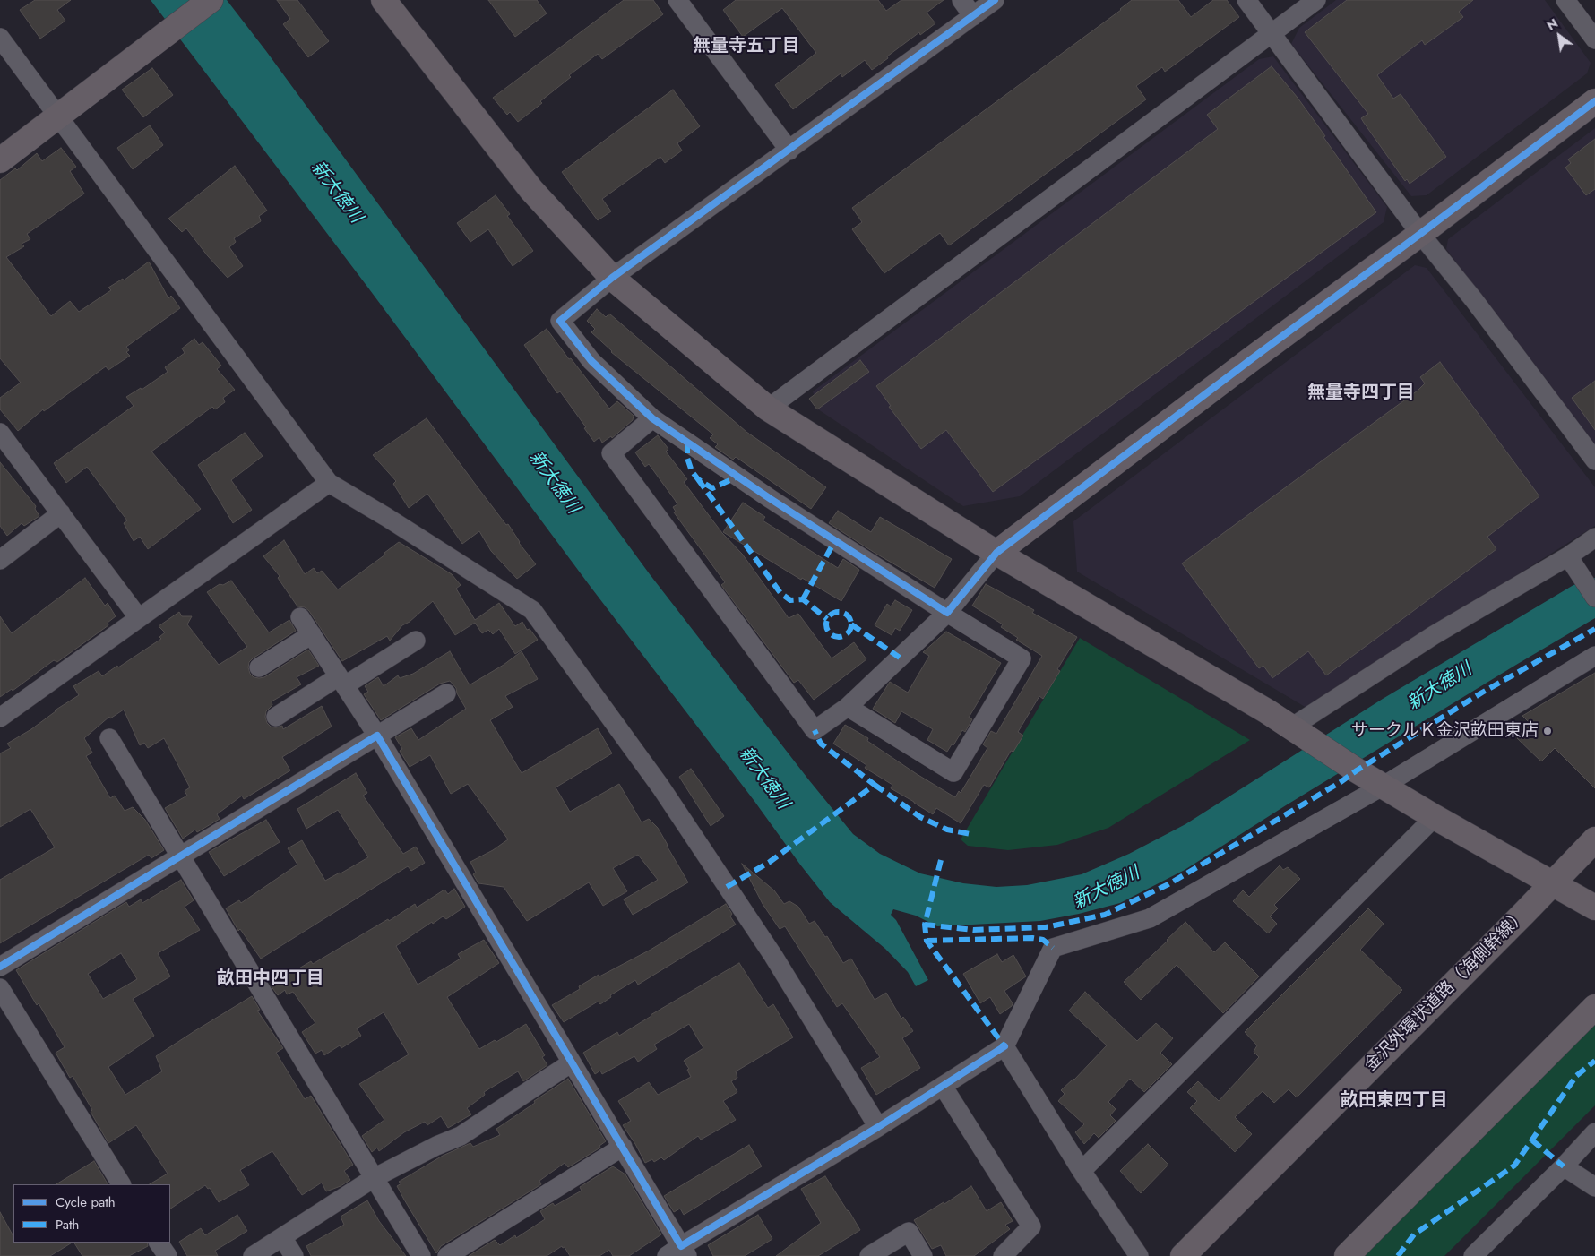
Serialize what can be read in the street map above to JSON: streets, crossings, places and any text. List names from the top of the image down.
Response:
{
  "streets": {
    "street": ["金沢外環状道路（海側幹線）"]
  },
  "districts": [
    "無量寺五丁目",
    "無量寺四丁目",
    "畝田中四丁目",
    "畝田東四丁目"
  ],
  "water": ["新大徳川"],
  "places": ["サークルＫ金沢畝田東店"],
  "legend": ["Cycle path", "Path"],
  "north": "top left"
}
